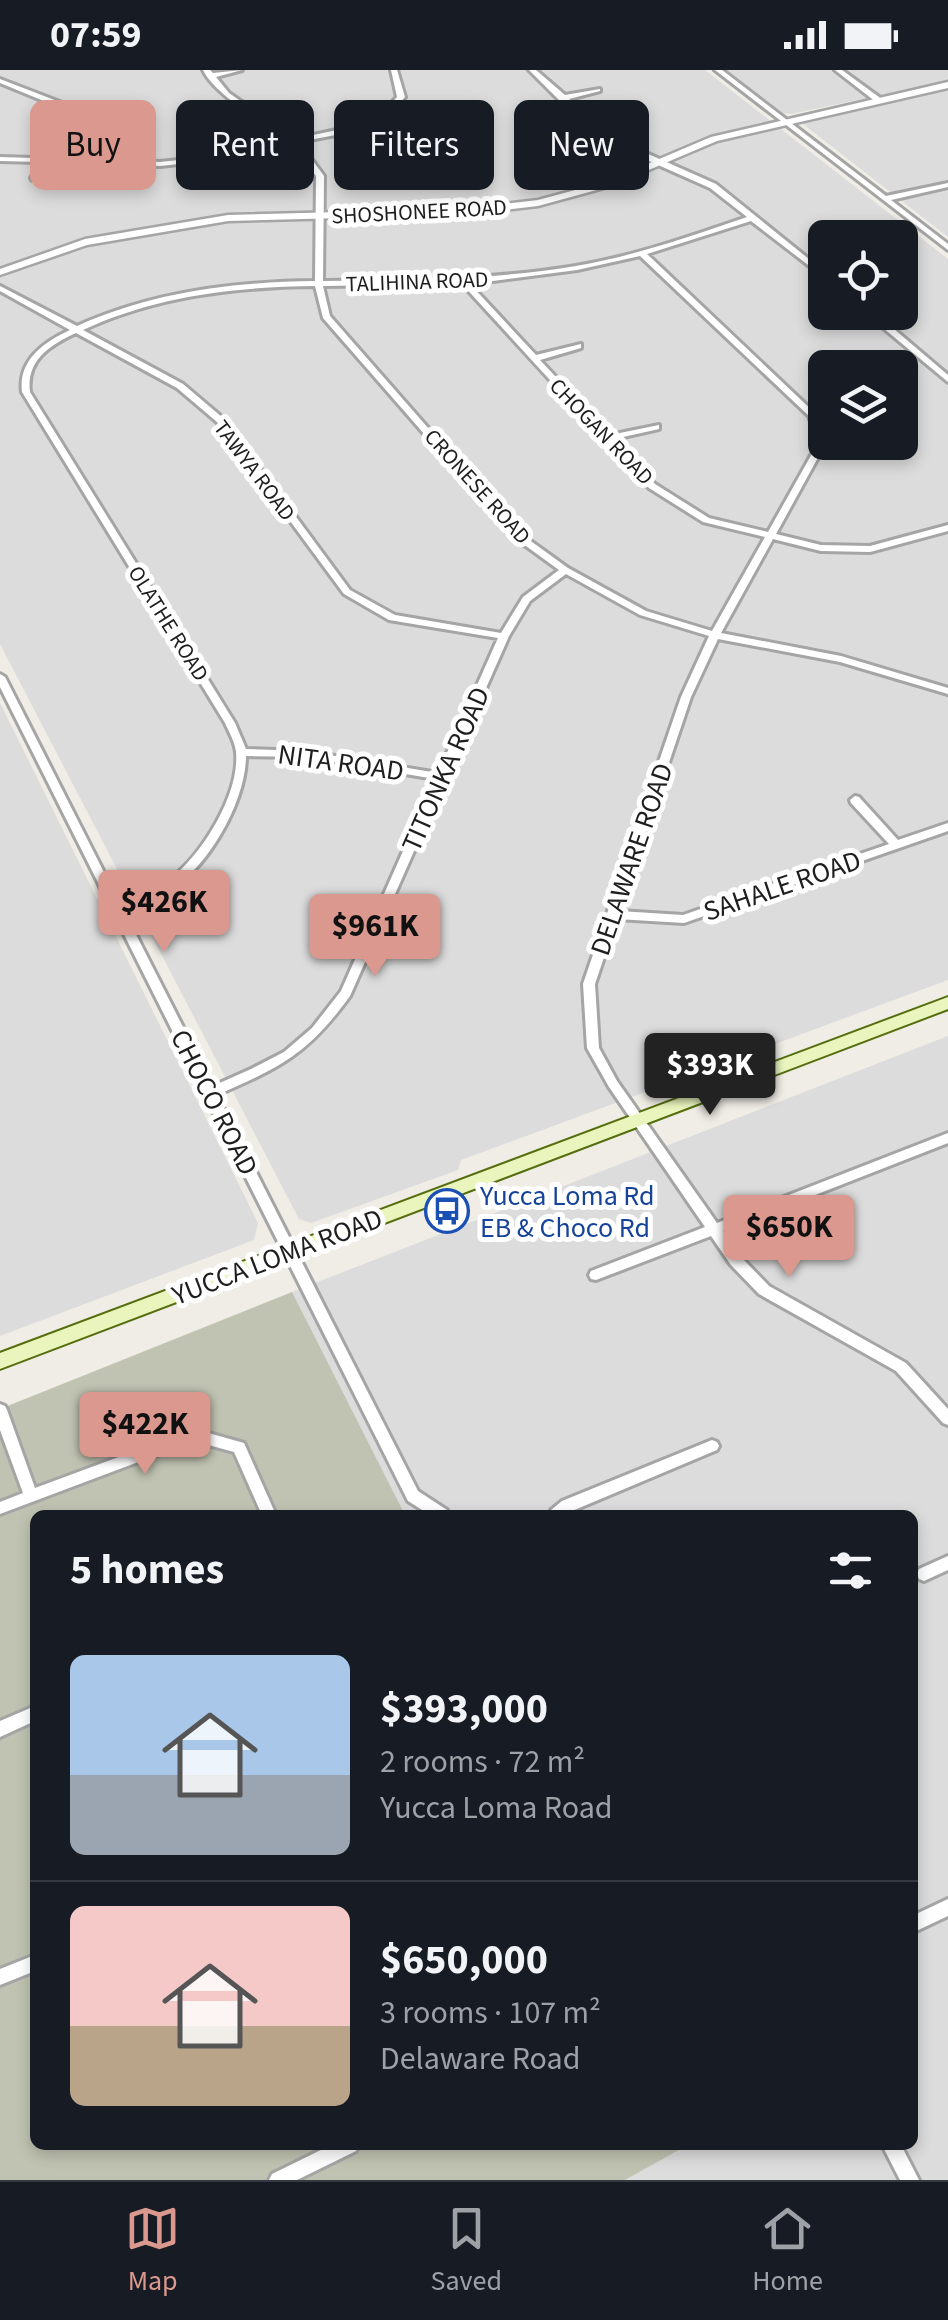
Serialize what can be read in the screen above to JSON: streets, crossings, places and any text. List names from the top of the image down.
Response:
{
  "streets": {
    "main road": ["YUCCA LOMA ROAD"],
    "street": [
      "SHOSHONEE ROAD",
      "TALIHINA ROAD",
      "CHOGAN ROAD",
      "TAWYA ROAD",
      "CRONESE ROAD",
      "OLATHE ROAD",
      "NITA ROAD",
      "TITONKA ROAD",
      "DELAWARE ROAD",
      "SAHALE ROAD",
      "CHOCO ROAD"
    ]
  },
  "crossings": [
    ["SHOSHONEE ROAD", "CRONESE ROAD"],
    ["TALIHINA ROAD", "CHOGAN ROAD"],
    ["TALIHINA ROAD", "TAWYA ROAD"],
    ["TALIHINA ROAD", "CRONESE ROAD"],
    ["TALIHINA ROAD", "OLATHE ROAD"],
    ["TALIHINA ROAD", "DELAWARE ROAD"],
    ["CHOGAN ROAD", "DELAWARE ROAD"],
    ["TAWYA ROAD", "OLATHE ROAD"],
    ["TAWYA ROAD", "TITONKA ROAD"],
    ["CRONESE ROAD", "TITONKA ROAD"],
    ["CRONESE ROAD", "DELAWARE ROAD"],
    ["OLATHE ROAD", "NITA ROAD"],
    ["NITA ROAD", "TITONKA ROAD"],
    ["TITONKA ROAD", "CHOCO ROAD"],
    ["DELAWARE ROAD", "SAHALE ROAD"],
    ["DELAWARE ROAD", "YUCCA LOMA ROAD"],
    ["CHOCO ROAD", "YUCCA LOMA ROAD"]
  ],
  "places": {
    "bus stop": ["Yucca Loma Rd EB & Choco Rd"]
  },
  "page": {
    "status": "07:59",
    "chip": [
      "Buy",
      "Rent",
      "Filters",
      "New"
    ],
    "price": [
      "$426K",
      "$961K",
      "$393K",
      "$650K",
      "$422K"
    ],
    "heading": "5 homes",
    "list": [
      {
        "name": "$393,000",
        "note": "2 rooms · 72 m² · Yucca Loma Road"
      },
      {
        "name": "$650,000",
        "note": "3 rooms · 107 m² · Delaware Road"
      }
    ],
    "tabs": ["Map", "Saved", "Home"]
  }
}
